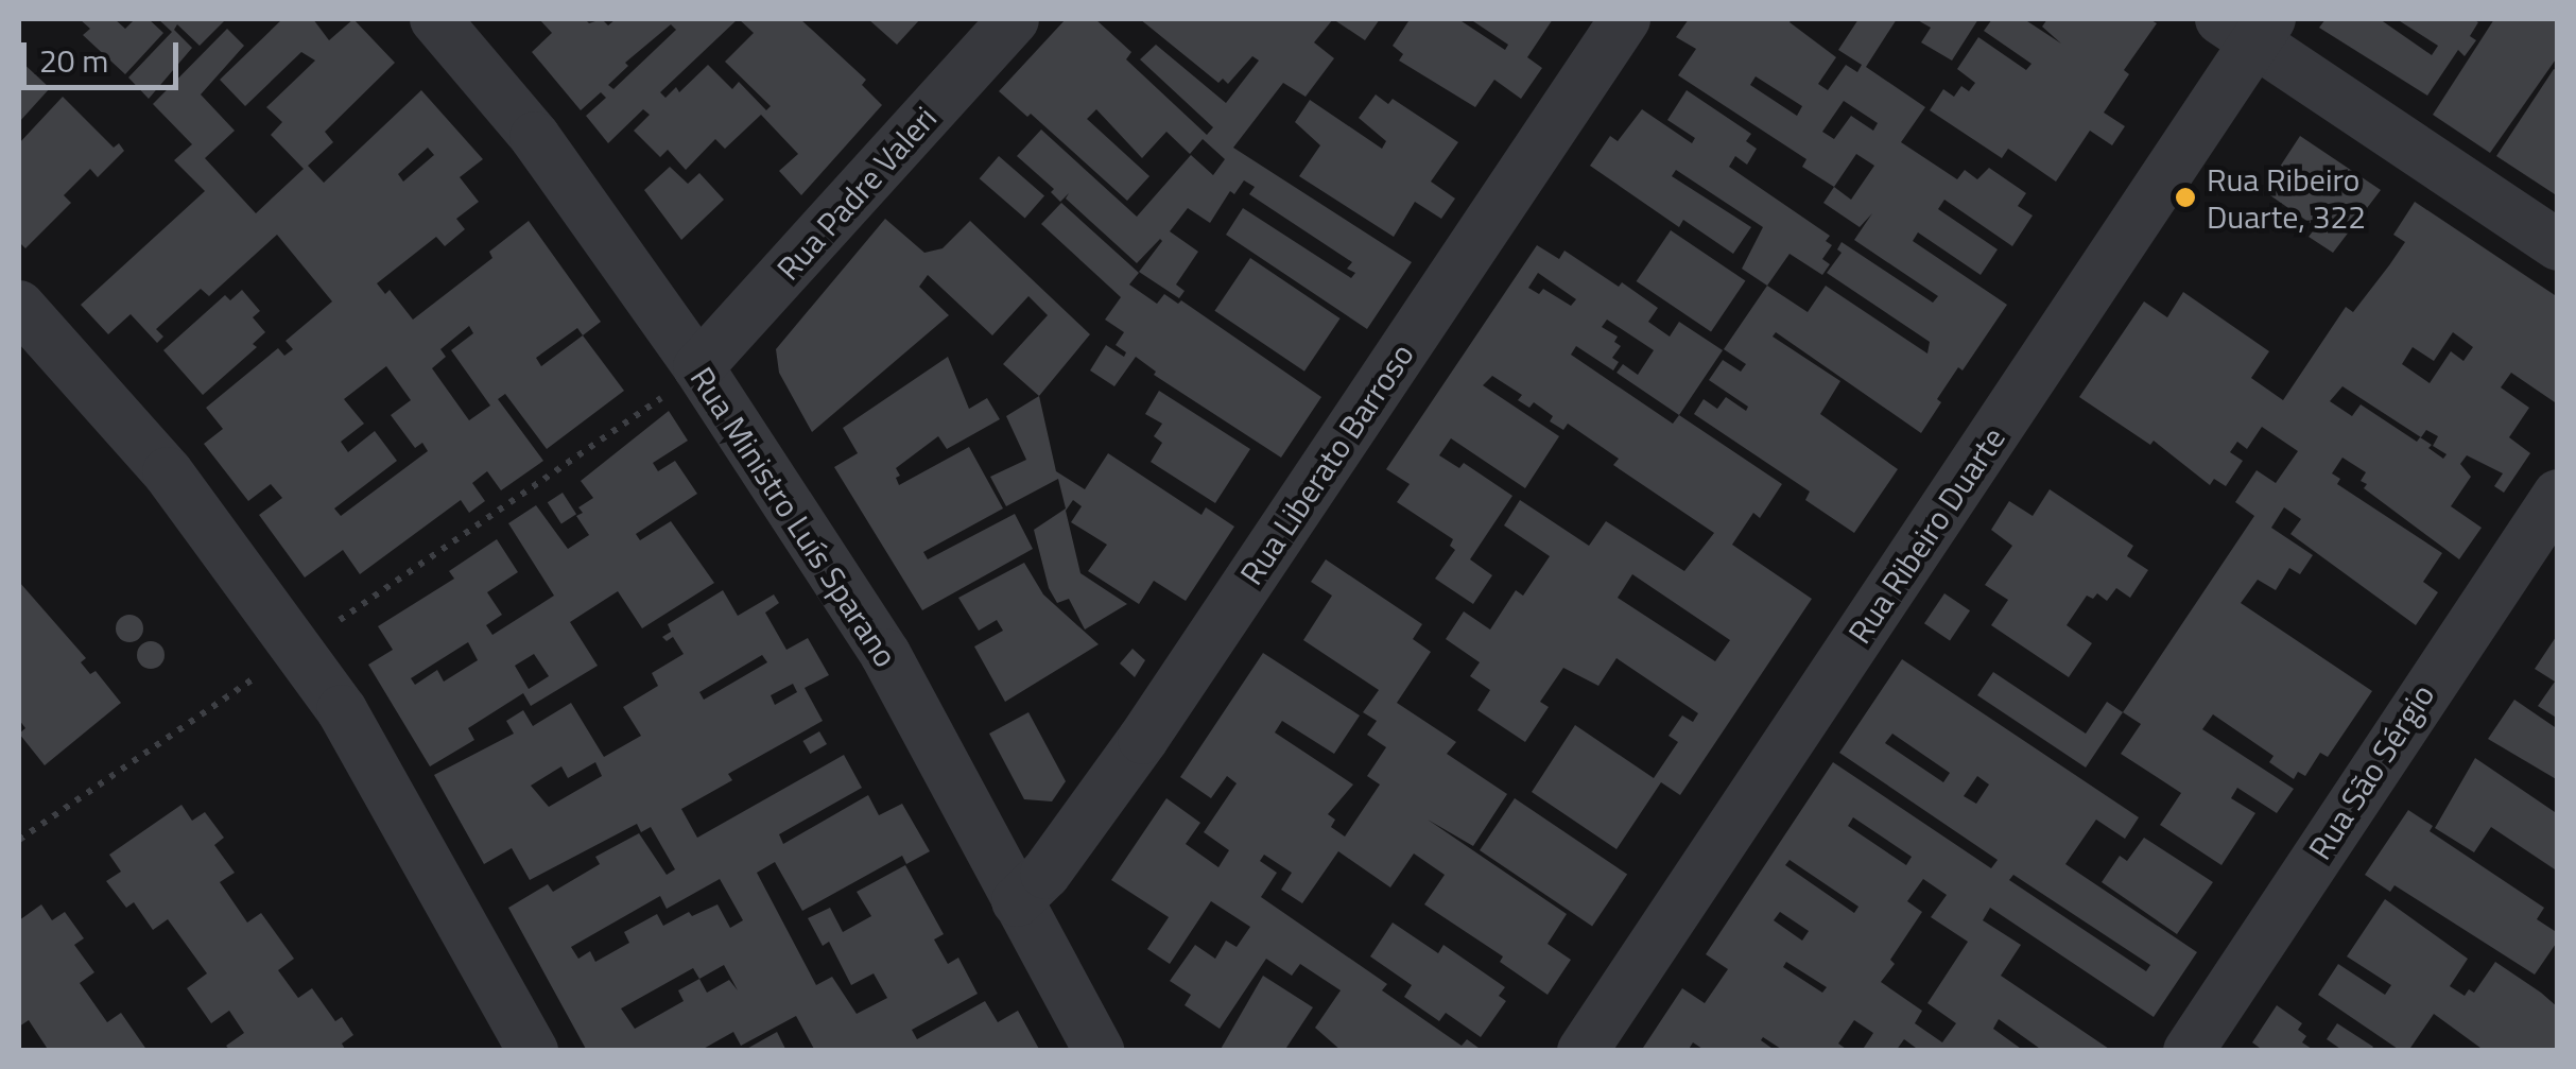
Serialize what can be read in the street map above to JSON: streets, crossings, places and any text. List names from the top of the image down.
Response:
{
  "streets": {
    "street": [
      "Rua Padre Valeri",
      "Rua Liberato Barroso",
      "Rua Ministro Luís Sparano",
      "Rua Ribeiro Duarte",
      "Rua São Sérgio"
    ]
  },
  "crossings": [
    ["Rua Padre Valeri", "Rua Ministro Luís Sparano"],
    ["Rua Liberato Barroso", "Rua Ministro Luís Sparano"]
  ],
  "places": ["Rua Ribeiro Duarte, 322"],
  "scale_bar": "20 m"
}
